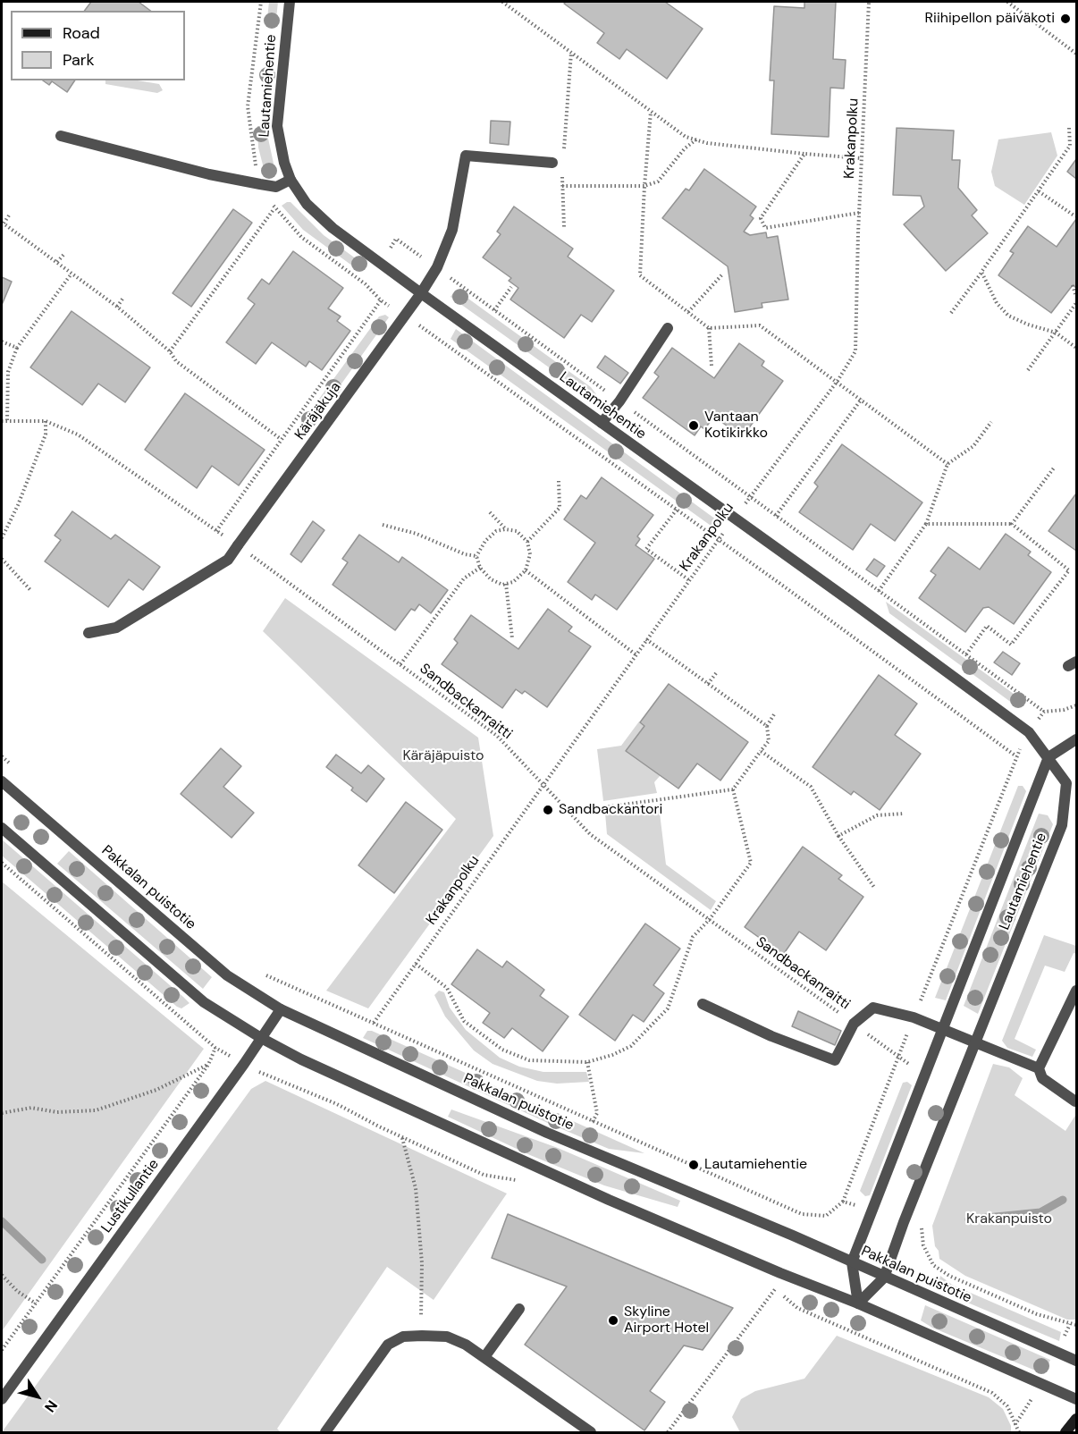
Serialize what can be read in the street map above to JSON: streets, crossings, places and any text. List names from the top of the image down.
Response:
{
  "streets": {
    "street": [
      "Lautamiehentie",
      "Käräjäkuja",
      "Pakkalan puistotie",
      "Lustikullantie"
    ],
    "path": ["Krakanpolku", "Sandbackanraitti"]
  },
  "crossings": [
    ["Lautamiehentie", "Krakanpolku"],
    ["Lautamiehentie", "Käräjäkuja"],
    ["Lautamiehentie", "Sandbackanraitti"],
    ["Lautamiehentie", "Pakkalan puistotie"],
    ["Krakanpolku", "Sandbackanraitti"],
    ["Käräjäkuja", "Sandbackanraitti"],
    ["Pakkalan puistotie", "Lustikullantie"]
  ],
  "parks": ["Käräjäpuisto", "Krakanpuisto"],
  "places": [
    "Riihipellon päiväkoti",
    "Vantaan Kotikirkko",
    "Sandbackantori",
    "Lautamiehentie",
    "Skyline Airport Hotel"
  ],
  "legend": ["Road", "Park"],
  "north": "bottom right"
}
